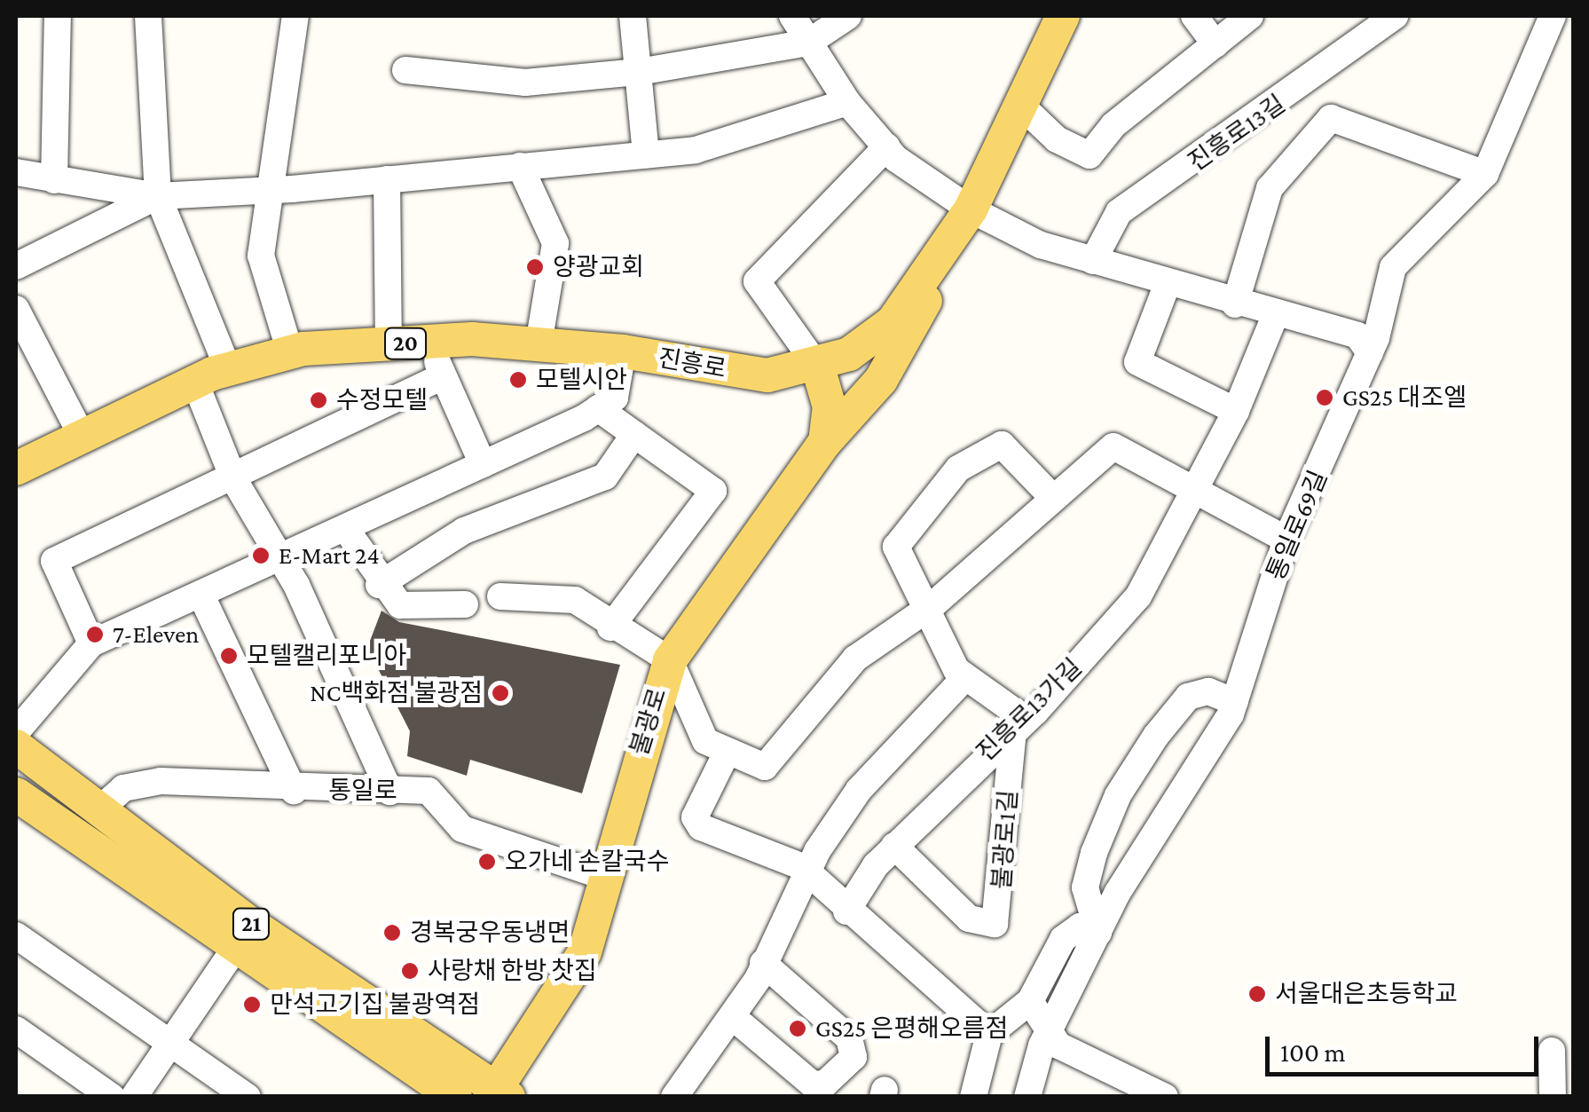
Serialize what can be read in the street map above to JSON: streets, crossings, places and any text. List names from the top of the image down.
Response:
{
  "streets": {
    "main road": [
      "20",
      "진흥로",
      "불광로",
      "21"
    ],
    "street": [
      "진흥로13길",
      "통일로69길",
      "진흥로13가길",
      "통일로",
      "불광로1길"
    ]
  },
  "crossings": [
    ["진흥로13길", "통일로69길"],
    ["진흥로", "불광로"],
    ["진흥로13가길", "불광로1길"],
    ["불광로", "통일로"],
    ["불광로", "21"],
    ["통일로", "21"]
  ],
  "places": [
    "양광교회",
    "모텔시안",
    "GS25 대조엘",
    "수정모텔",
    "E-Mart 24",
    "7-Eleven",
    "모텔캘리포니아",
    "NC백화점 불광점",
    "오가네 손칼국수",
    "경복궁우동냉면",
    "사랑채 한방 찻집",
    "서울대은초등학교",
    "만석고기집 불광역점",
    "GS25 은평해오름점"
  ],
  "scale_bar": "100 m"
}
